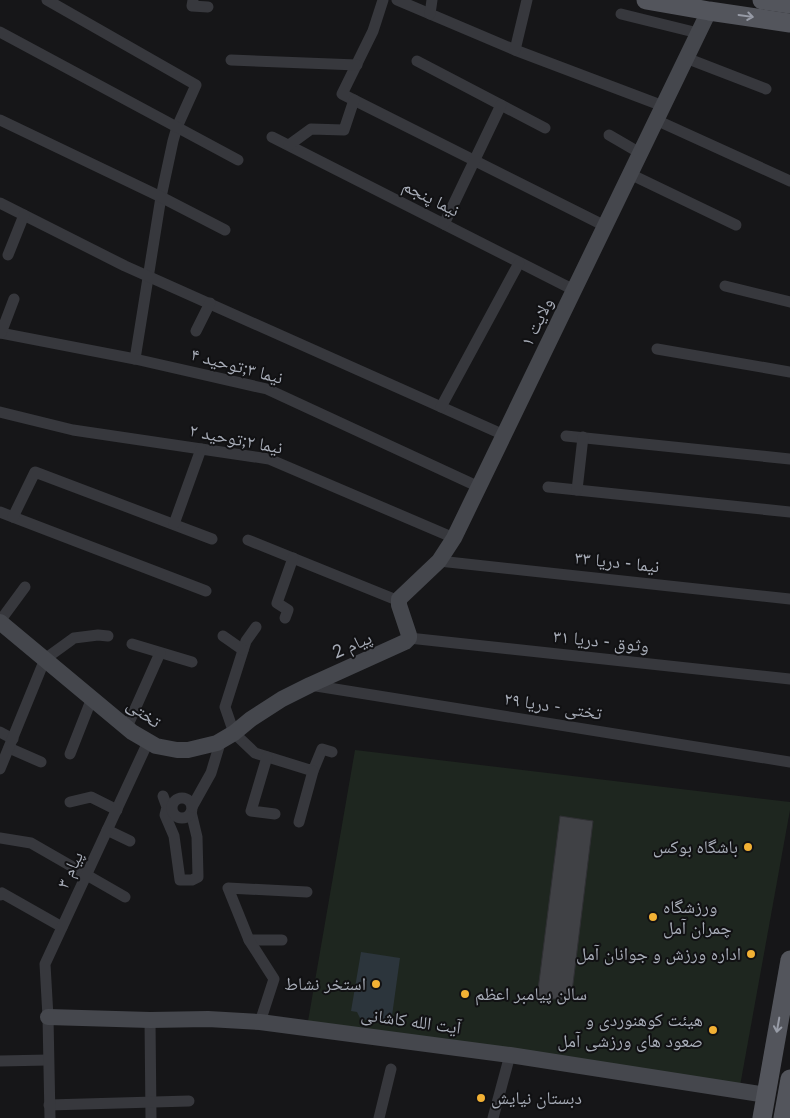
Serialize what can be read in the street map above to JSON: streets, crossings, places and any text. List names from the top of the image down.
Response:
{
  "streets": {
    "street": [
      "نیما پنجم",
      "ولایت ۱",
      "نیما ۳;توحید ۴",
      "نیما ۲;توحید ۲",
      "نیما - دریا ۳۳",
      "وثوق - دریا ۳۱",
      "پیام 2",
      "تختی - دریا ۲۹",
      "تختی",
      "پيام ۳",
      "آیت الله کاشانی"
    ]
  },
  "crossings": [
    ["نیما پنجم", "ولایت ۱"],
    ["ولایت ۱", "نیما ۳;توحید ۴"],
    ["ولایت ۱", "نیما ۲;توحید ۲"],
    ["ولایت ۱", "نیما - دریا ۳۳"],
    ["وثوق - دریا ۳۱", "پیام 2"],
    ["پیام 2", "تختی - دریا ۲۹"],
    ["پیام 2", "تختی"],
    ["تختی - دریا ۲۹", "تختی"],
    ["تختی", "پيام ۳"],
    ["پيام ۳", "آیت الله کاشانی"]
  ],
  "places": [
    "باشگاه‌ بوکس",
    "ورزشگاه چمران آمل",
    "اداره ورزش و جوانان آمل",
    "استخر نشاط",
    "سالن پیامبر اعظم",
    "هیئت کوهنوردی و صعود های ورزشی آمل",
    "دبستان نیایش"
  ]
}
